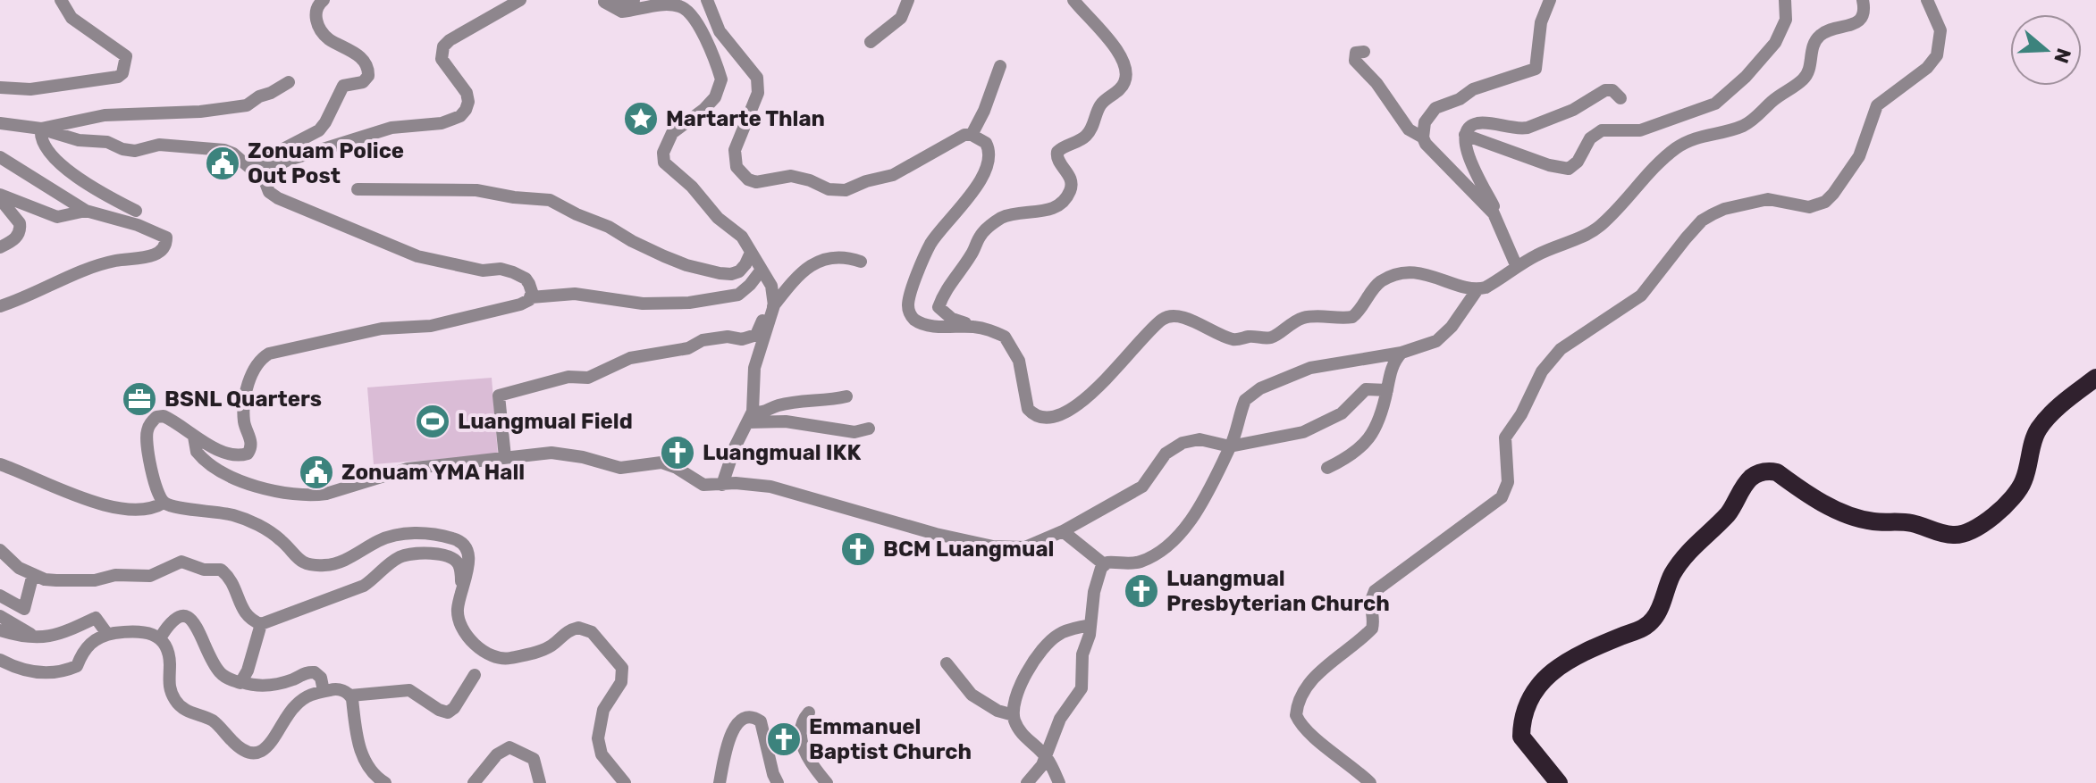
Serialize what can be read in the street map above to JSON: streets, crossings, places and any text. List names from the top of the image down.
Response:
{
  "places": {
    "place": ["Martarte Thlan"],
    "public building": ["Zonuam Police Out Post", "Zonuam YMA Hall"],
    "office": ["BSNL Quarters"],
    "sports": ["Luangmual Field"],
    "church": [
      "Luangmual IKK",
      "BCM Luangmual",
      "Luangmual Presbyterian Church",
      "Emmanuel Baptist Church"
    ]
  },
  "north": "right"
}
